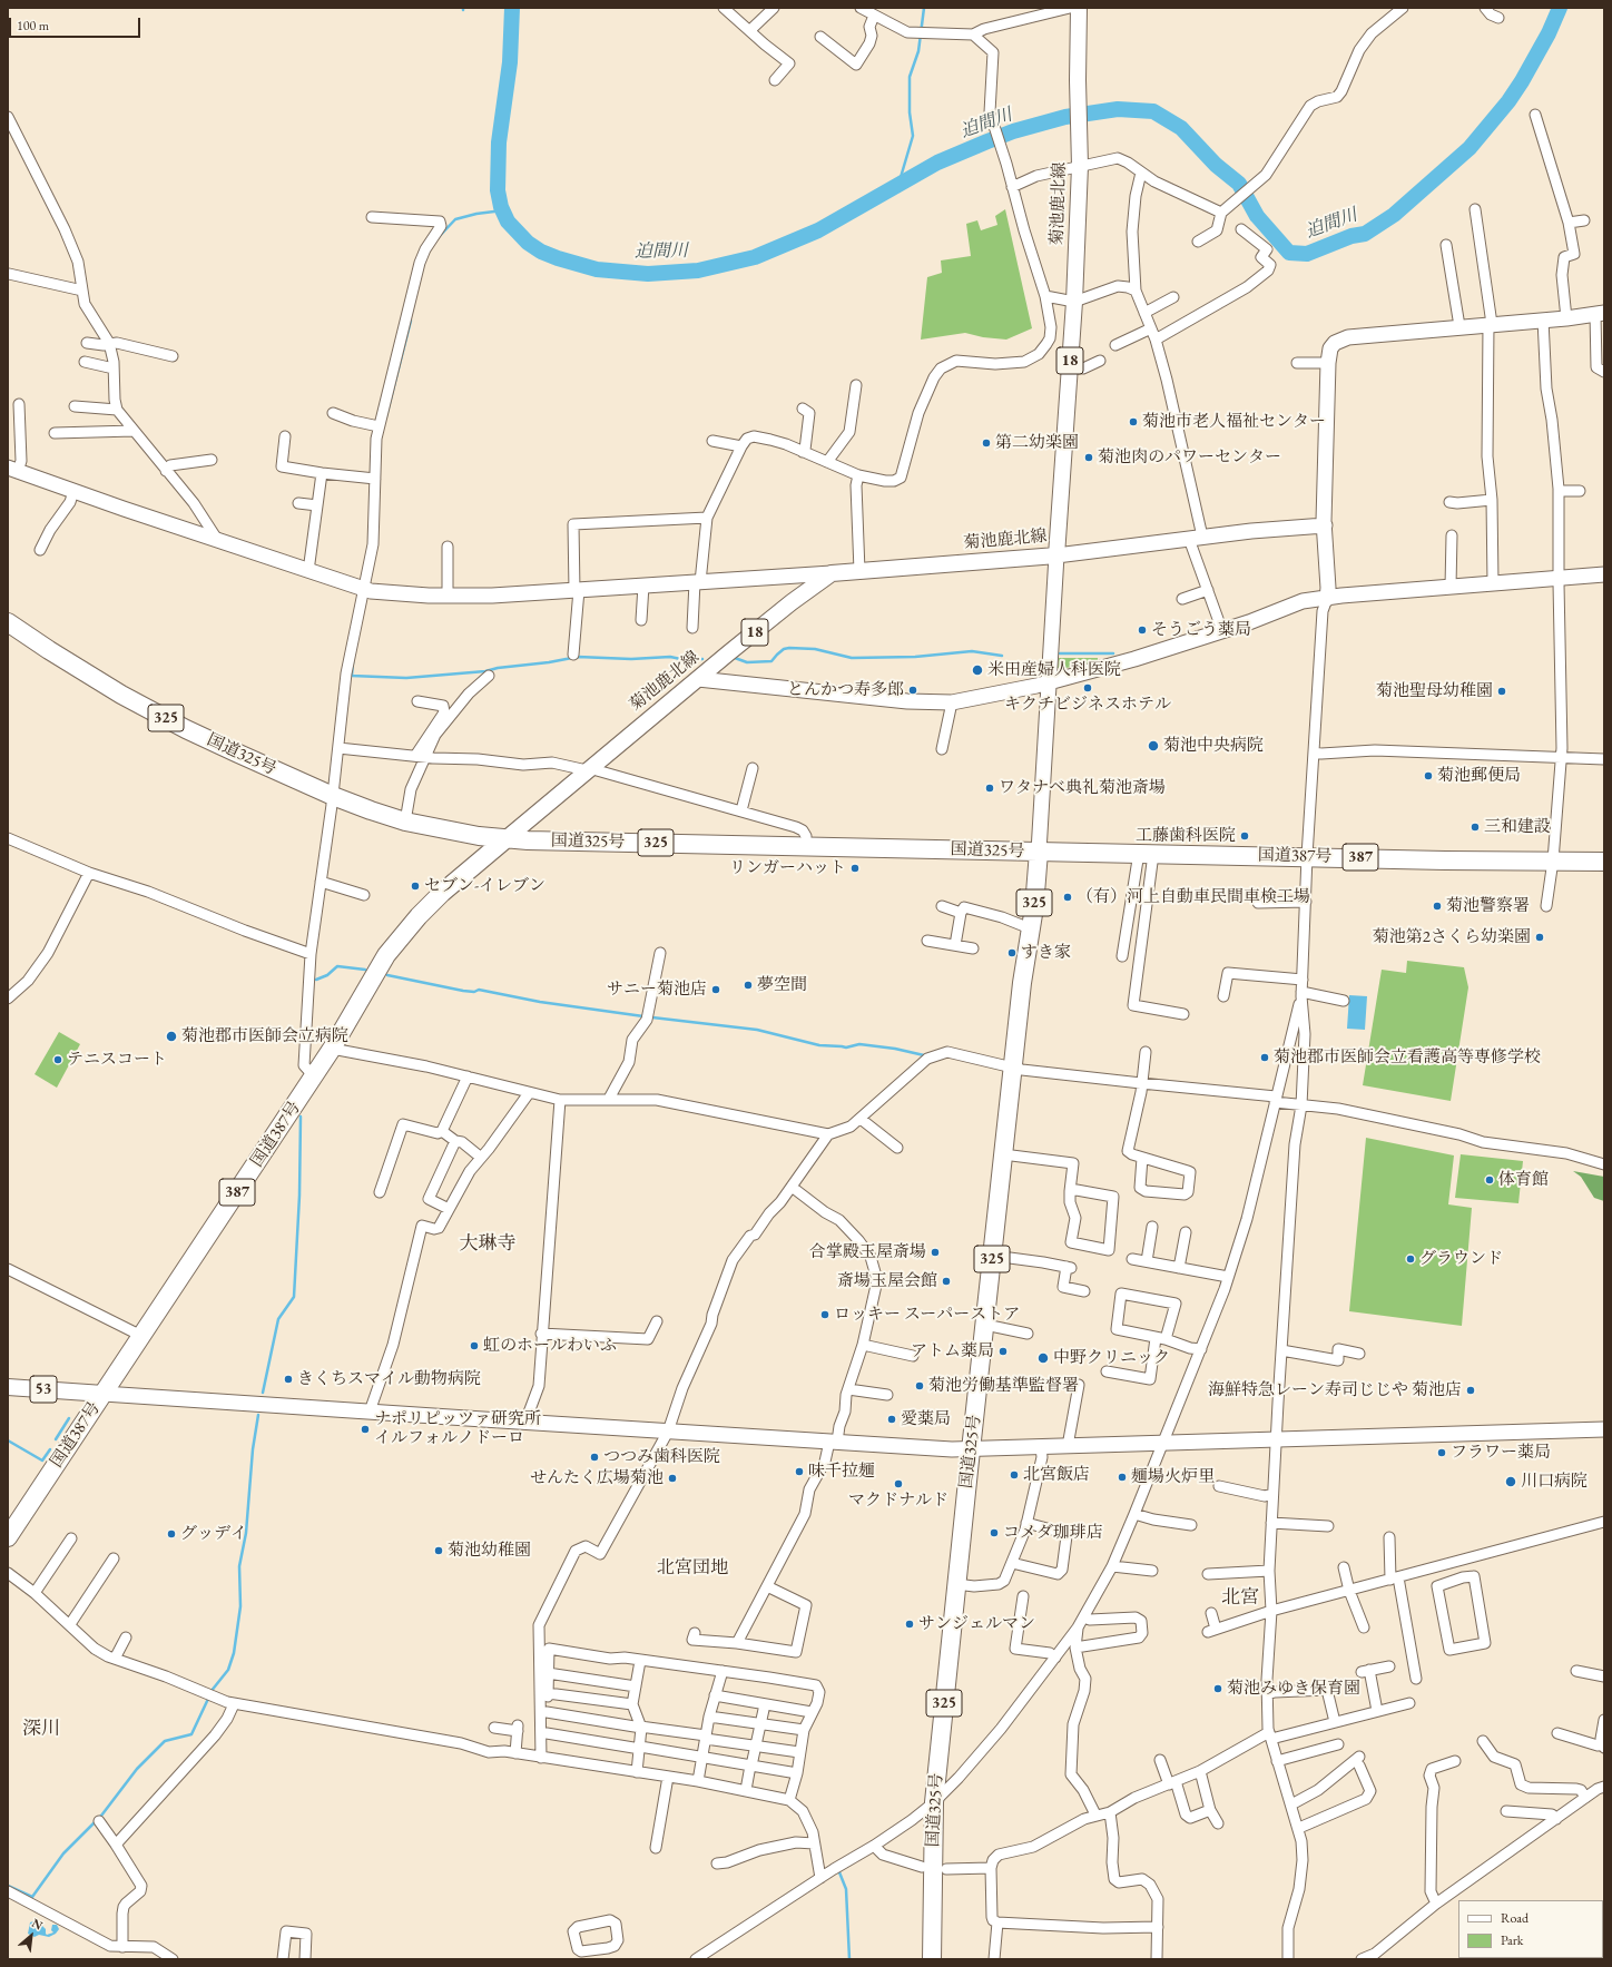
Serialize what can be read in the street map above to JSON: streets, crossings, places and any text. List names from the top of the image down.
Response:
{
  "streets": {
    "highway": [
      "325",
      "国道325号",
      "国道387号",
      "387"
    ],
    "main road": ["菊池鹿北線", "18", "53"]
  },
  "crossings": [
    ["菊池鹿北線", "国道325号"],
    ["菊池鹿北線", "国道387号"],
    ["国道325号", "国道387号"],
    ["国道387号", "53"]
  ],
  "districts": [
    "大琳寺",
    "北宮団地",
    "北宮",
    "深川"
  ],
  "water": ["迫間川"],
  "places": [
    "菊池市老人福祉センター",
    "第二幼楽園",
    "菊池肉のパワーセンター",
    "そうごう薬局",
    "米田産婦人科医院",
    "キクチビジネスホテル",
    "とんかつ寿多郎",
    "菊池聖母幼稚園",
    "菊池中央病院",
    "菊池郵便局",
    "ワタナベ典礼菊池斎場",
    "三和建設",
    "工藤歯科医院",
    "リンガーハット",
    "セブン-イレブン",
    "（有）河上自動車民間車検工場",
    "菊池警察署",
    "菊池第2さくら幼楽園",
    "すき家",
    "夢空間",
    "サニー菊池店",
    "菊池郡市医師会立病院",
    "菊池郡市医師会立看護高等専修学校",
    "テニスコート",
    "体育館",
    "合掌殿玉屋斎場",
    "グラウンド",
    "斎場玉屋会館",
    "ロッキー スーパーストア",
    "虹のホールわいふ",
    "アトム薬局",
    "中野クリニック",
    "きくちスマイル動物病院",
    "菊池労働基準監督署",
    "海鮮特急レーン寿司じじや 菊池店",
    "愛薬局",
    "ナポリピッツァ研究所 イルフォルノドーロ",
    "フラワー薬局",
    "つつみ歯科医院",
    "味千拉麺",
    "北宮飯店",
    "麺場火炉里",
    "せんたく広場菊池",
    "川口病院",
    "マクドナルド",
    "コメダ珈琲店",
    "グッデイ",
    "菊池幼稚園",
    "サンジェルマン",
    "菊池みゆき保育園"
  ],
  "legend": ["Road", "Park"],
  "scale_bar": "100 m",
  "north": "top right"
}
